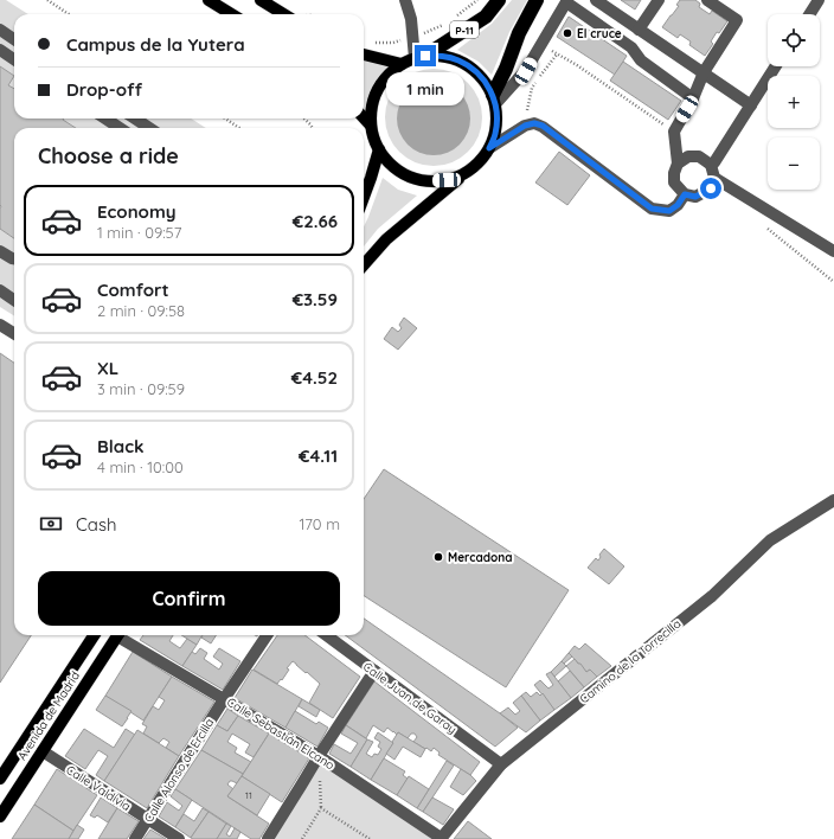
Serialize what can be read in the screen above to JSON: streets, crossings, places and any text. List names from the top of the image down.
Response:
{
  "streets": {
    "highway": ["P-11"],
    "main road": ["Avenida de Madrid"],
    "street": [
      "Camino de la Torrecilla",
      "Calle Juan de Garay",
      "Calle Sebastián Elcano",
      "Calle Alonso de Ercilla",
      "Calle Valdivia"
    ]
  },
  "crossings": [
    ["Camino de la Torrecilla", "Calle Juan de Garay"],
    ["Camino de la Torrecilla", "Calle Sebastián Elcano"],
    ["Avenida de Madrid", "Calle Valdivia"],
    ["Calle Sebastián Elcano", "Calle Alonso de Ercilla"],
    ["Calle Alonso de Ercilla", "Calle Valdivia"]
  ],
  "places": ["El cruce", "Mercadona"],
  "house_numbers": ["11"],
  "page": {
    "map_buttons": ["+", "−"],
    "banner": ["Campus de la Yutera", "Drop-off"],
    "bubble": "1 min",
    "heading": "Choose a ride",
    "list": [
      {
        "name": "Economy",
        "note": "1 min · 09:57",
        "value": "€2.66"
      },
      {
        "name": "Comfort",
        "note": "2 min · 09:58",
        "value": "€3.59"
      },
      {
        "name": "XL",
        "note": "3 min · 09:59",
        "value": "€4.52"
      },
      {
        "name": "Black",
        "note": "4 min · 10:00",
        "value": "€4.11"
      }
    ],
    "pay": ["Cash", "170 m"],
    "buttons": "Confirm"
  }
}
